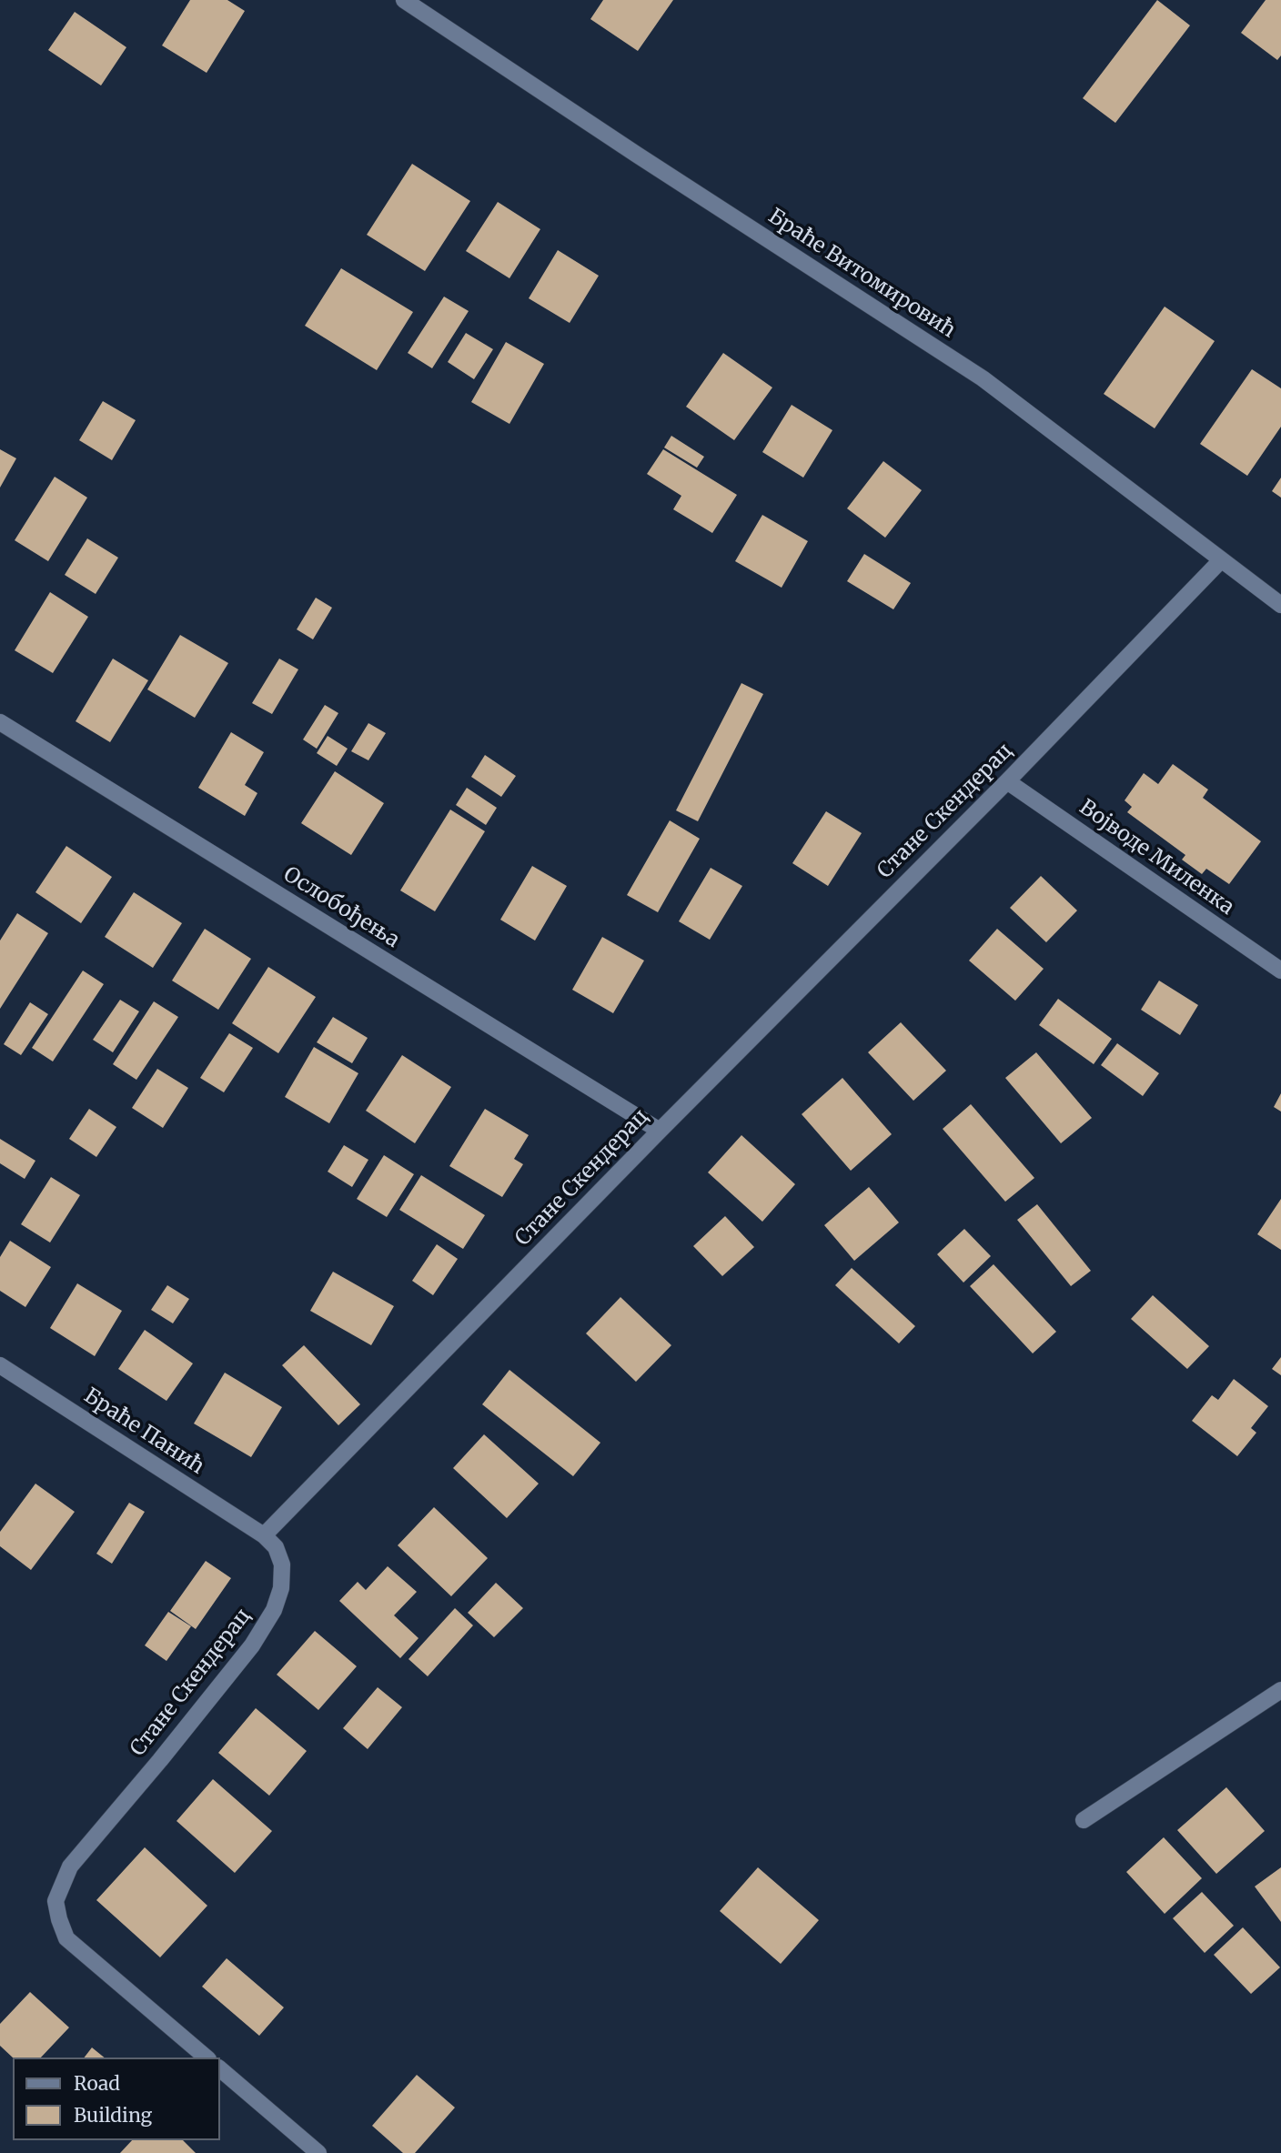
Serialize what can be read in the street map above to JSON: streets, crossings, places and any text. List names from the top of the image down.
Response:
{
  "streets": {
    "street": [
      "Браће Витомировић",
      "Стане Скендерац",
      "Војводе Миленка",
      "Ослобођења",
      "Браће Панић"
    ]
  },
  "crossings": [
    ["Браће Витомировић", "Стане Скендерац"],
    ["Стане Скендерац", "Војводе Миленка"],
    ["Стане Скендерац", "Ослобођења"],
    ["Стане Скендерац", "Браће Панић"]
  ],
  "legend": ["Road", "Building"]
}
